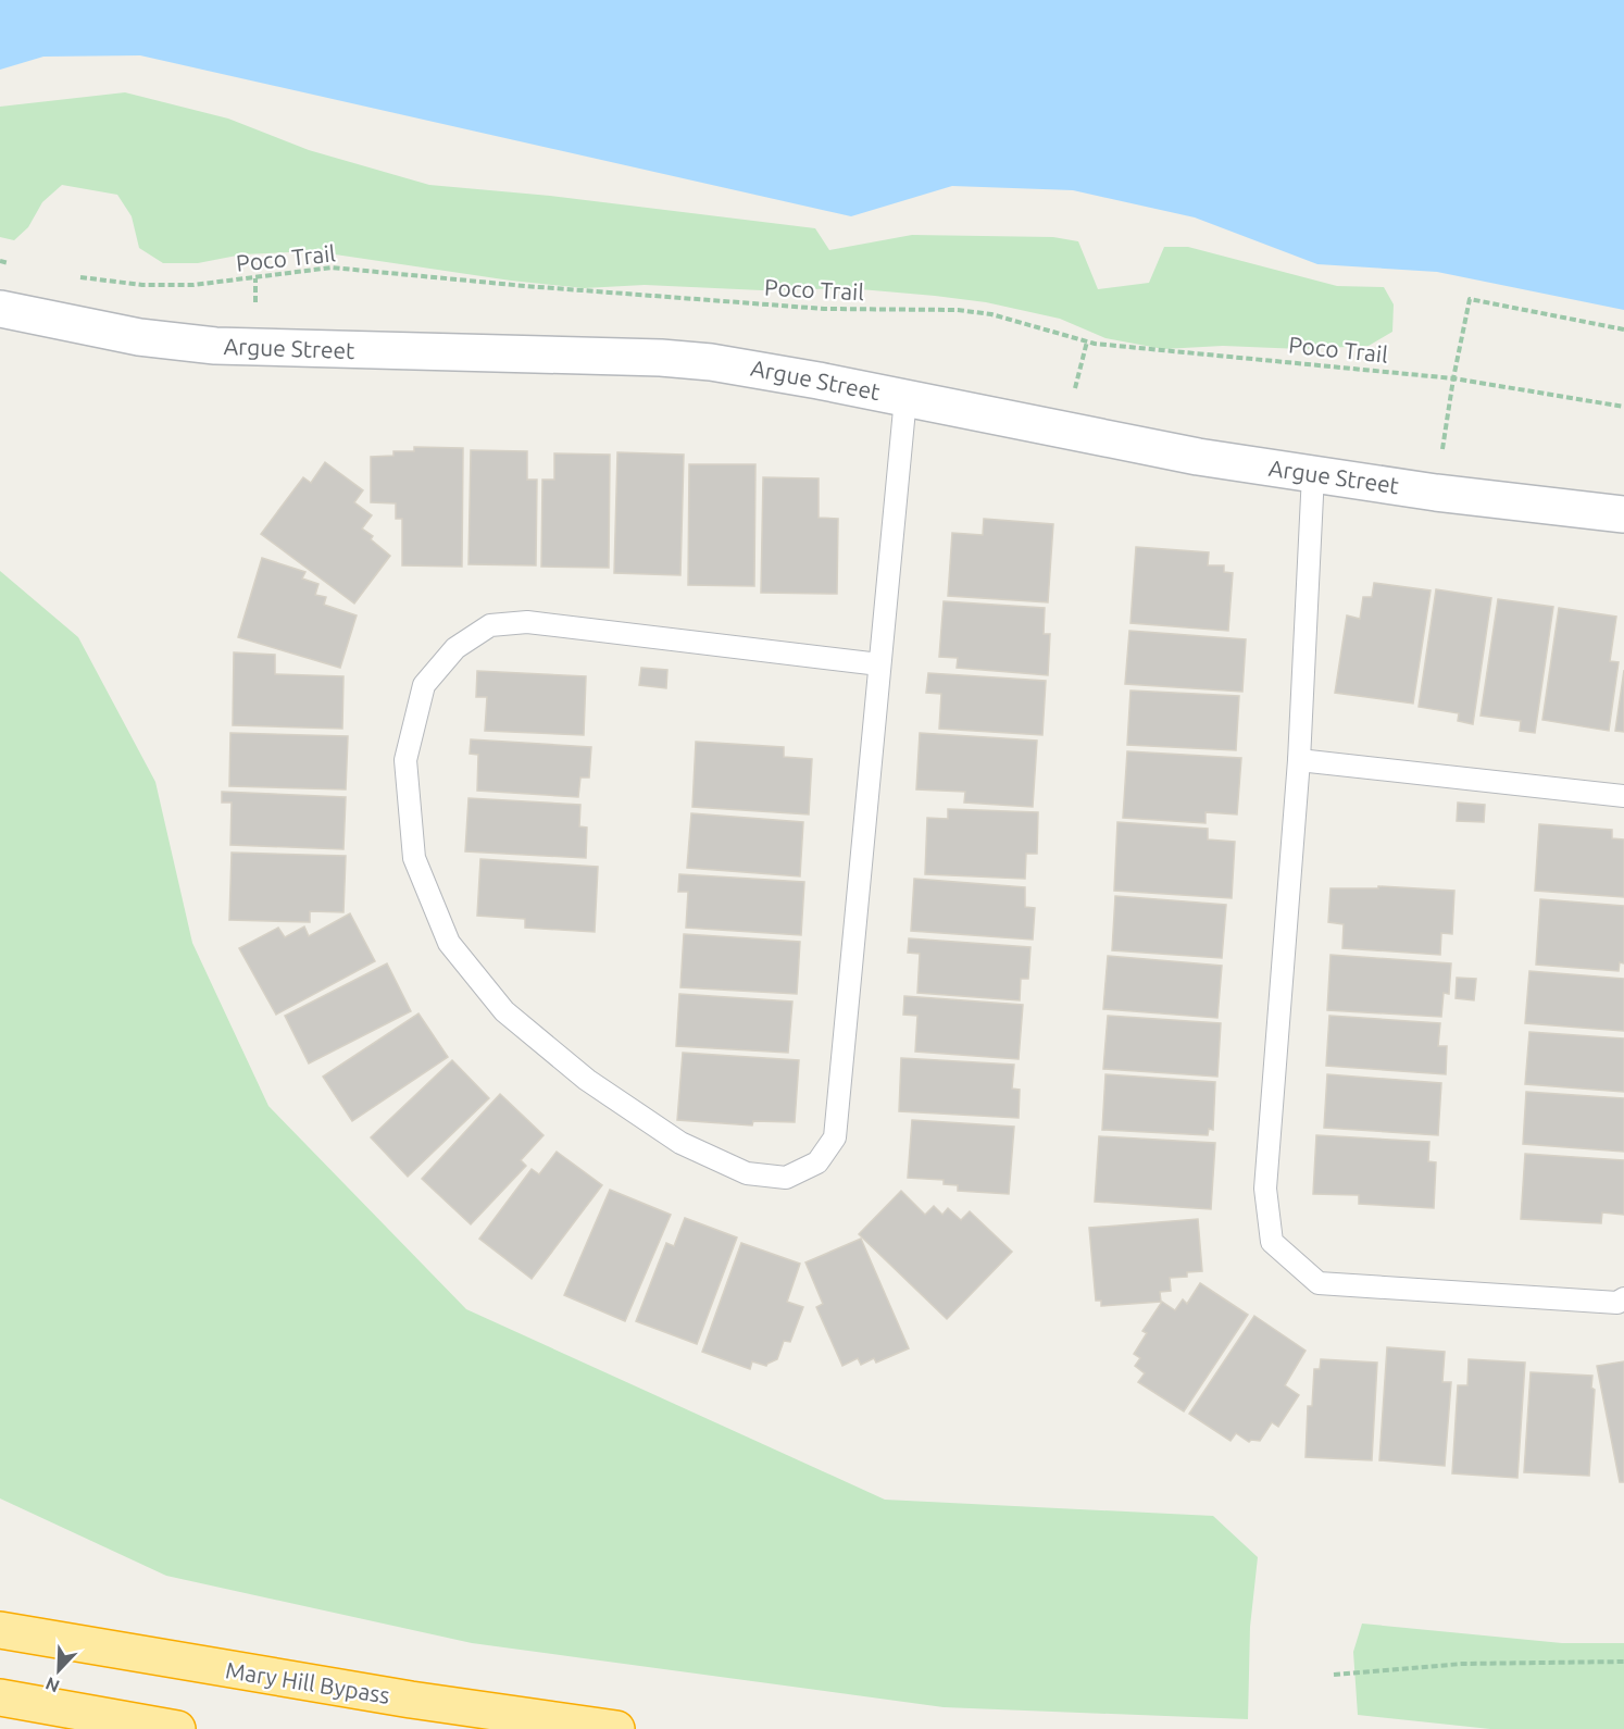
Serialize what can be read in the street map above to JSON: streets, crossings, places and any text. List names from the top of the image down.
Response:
{
  "streets": {
    "highway": ["Mary Hill Bypass"],
    "street": ["Argue Street"],
    "path": ["Poco Trail"]
  },
  "north": "bottom left"
}
